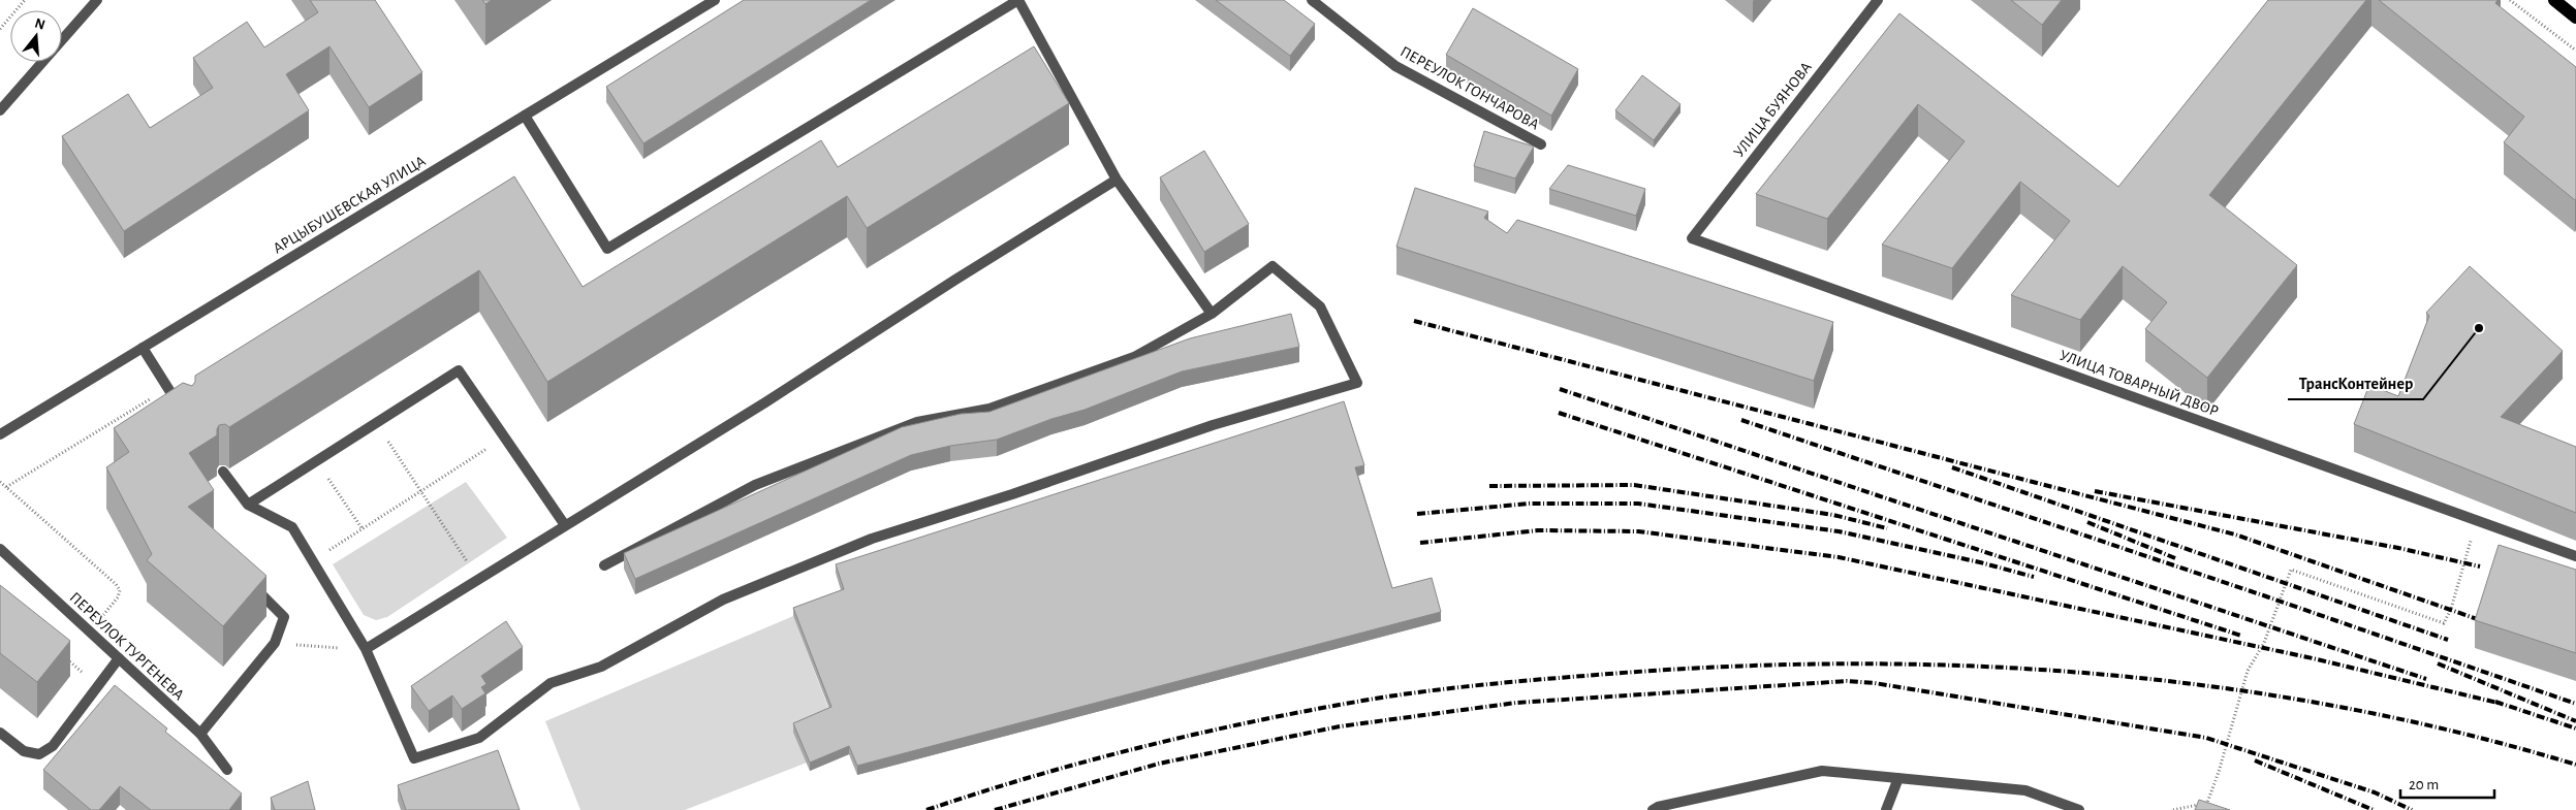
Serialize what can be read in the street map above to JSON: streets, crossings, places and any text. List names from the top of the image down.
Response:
{
  "streets": {
    "street": [
      "ПЕРЕУЛОК ГОНЧАРОВА",
      "УЛИЦА БУЯНОВА",
      "АРЦЫБУШЕВСКАЯ УЛИЦА",
      "УЛИЦА ТОВАРНЫЙ ДВОР",
      "ПЕРЕУЛОК ТУРГЕНЕВА"
    ]
  },
  "crossings": [
    ["УЛИЦА БУЯНОВА", "УЛИЦА ТОВАРНЫЙ ДВОР"]
  ],
  "places": ["ТрансКонтейнер"],
  "scale_bar": "20 m",
  "north": "top"
}
